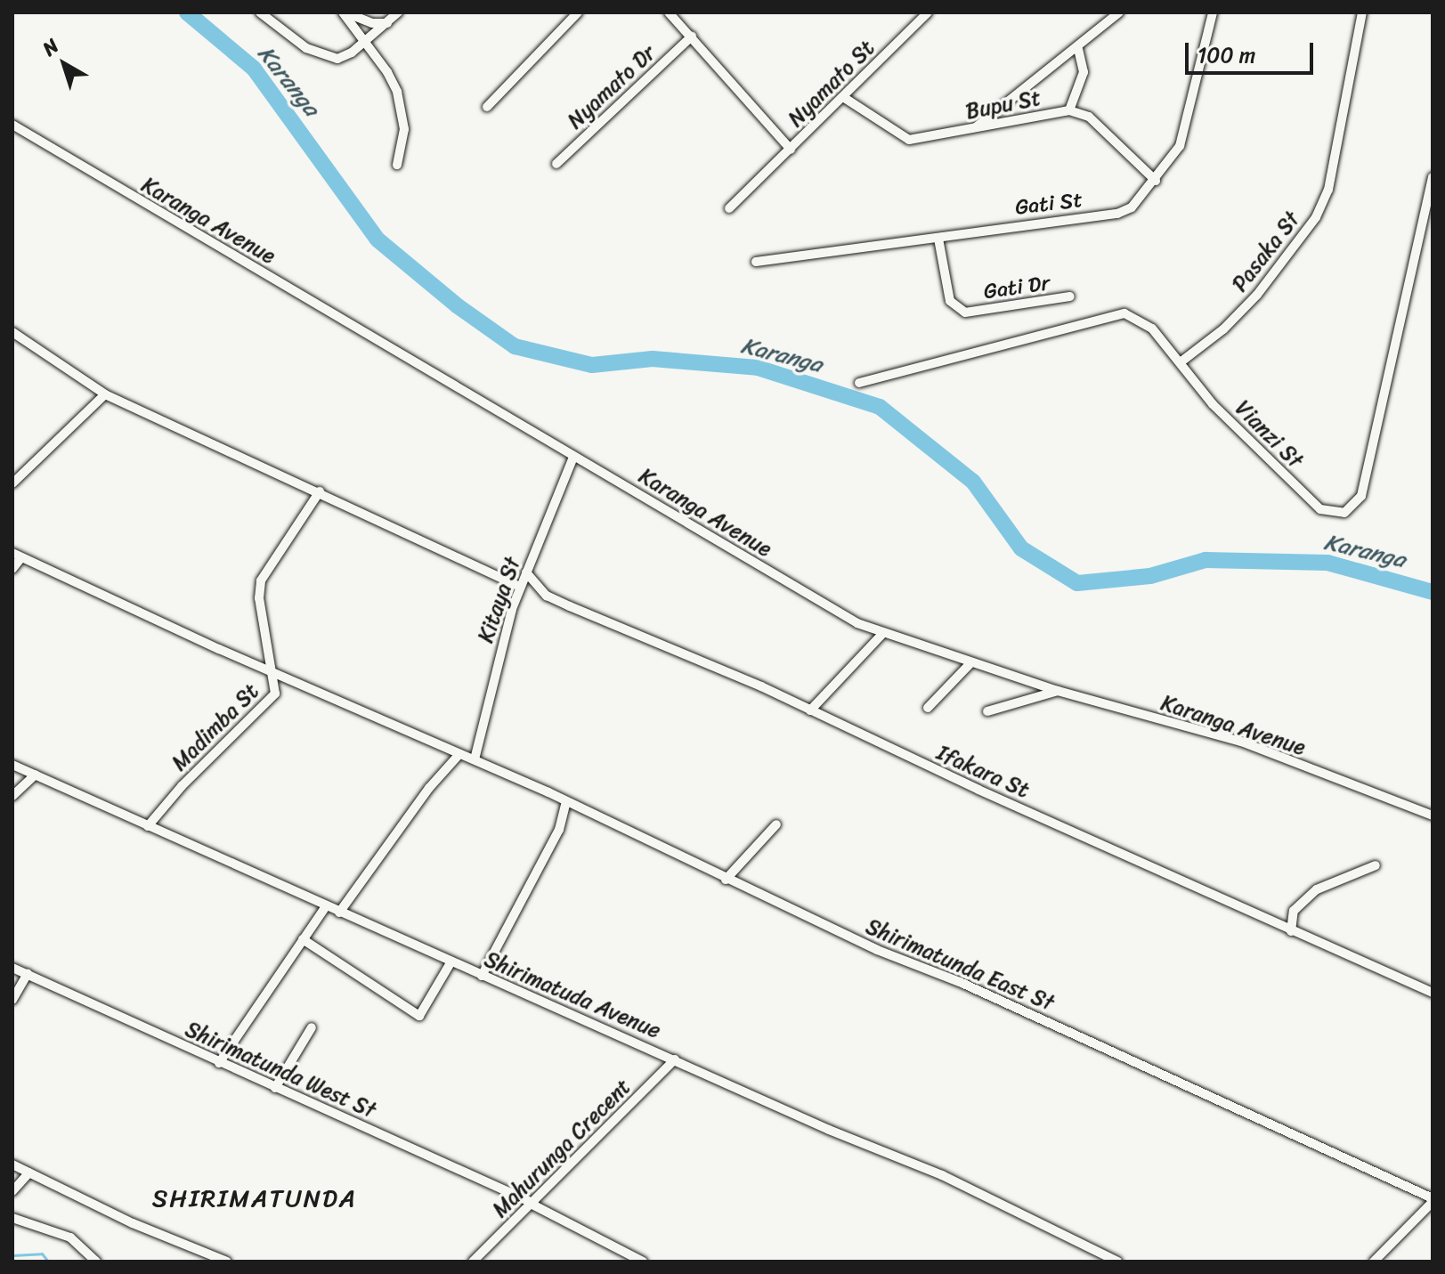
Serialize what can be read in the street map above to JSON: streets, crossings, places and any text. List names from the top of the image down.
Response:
{
  "streets": {
    "street": [
      "Nyamato St",
      "Nyamato Dr",
      "Bupu St",
      "Gati St",
      "Karanga Avenue",
      "Pasaka St",
      "Gati Dr",
      "Vianzi St",
      "Kitaya St",
      "Madimba St",
      "Ifakara St",
      "Shirimatunda East St",
      "Shirimatuda Avenue",
      "Shirimatunda West St",
      "Mahurunga Crecent"
    ]
  },
  "crossings": [
    ["Nyamato St", "Nyamato Dr"],
    ["Nyamato St", "Bupu St"],
    ["Bupu St", "Gati St"],
    ["Gati St", "Gati Dr"],
    ["Karanga Avenue", "Kitaya St"],
    ["Pasaka St", "Vianzi St"],
    ["Kitaya St", "Ifakara St"],
    ["Kitaya St", "Shirimatunda East St"],
    ["Madimba St", "Shirimatunda East St"],
    ["Madimba St", "Shirimatuda Avenue"],
    ["Shirimatuda Avenue", "Mahurunga Crecent"],
    ["Shirimatunda West St", "Mahurunga Crecent"]
  ],
  "districts": ["SHIRIMATUNDA"],
  "water": ["Karanga"],
  "scale_bar": "100 m",
  "north": "top left"
}
